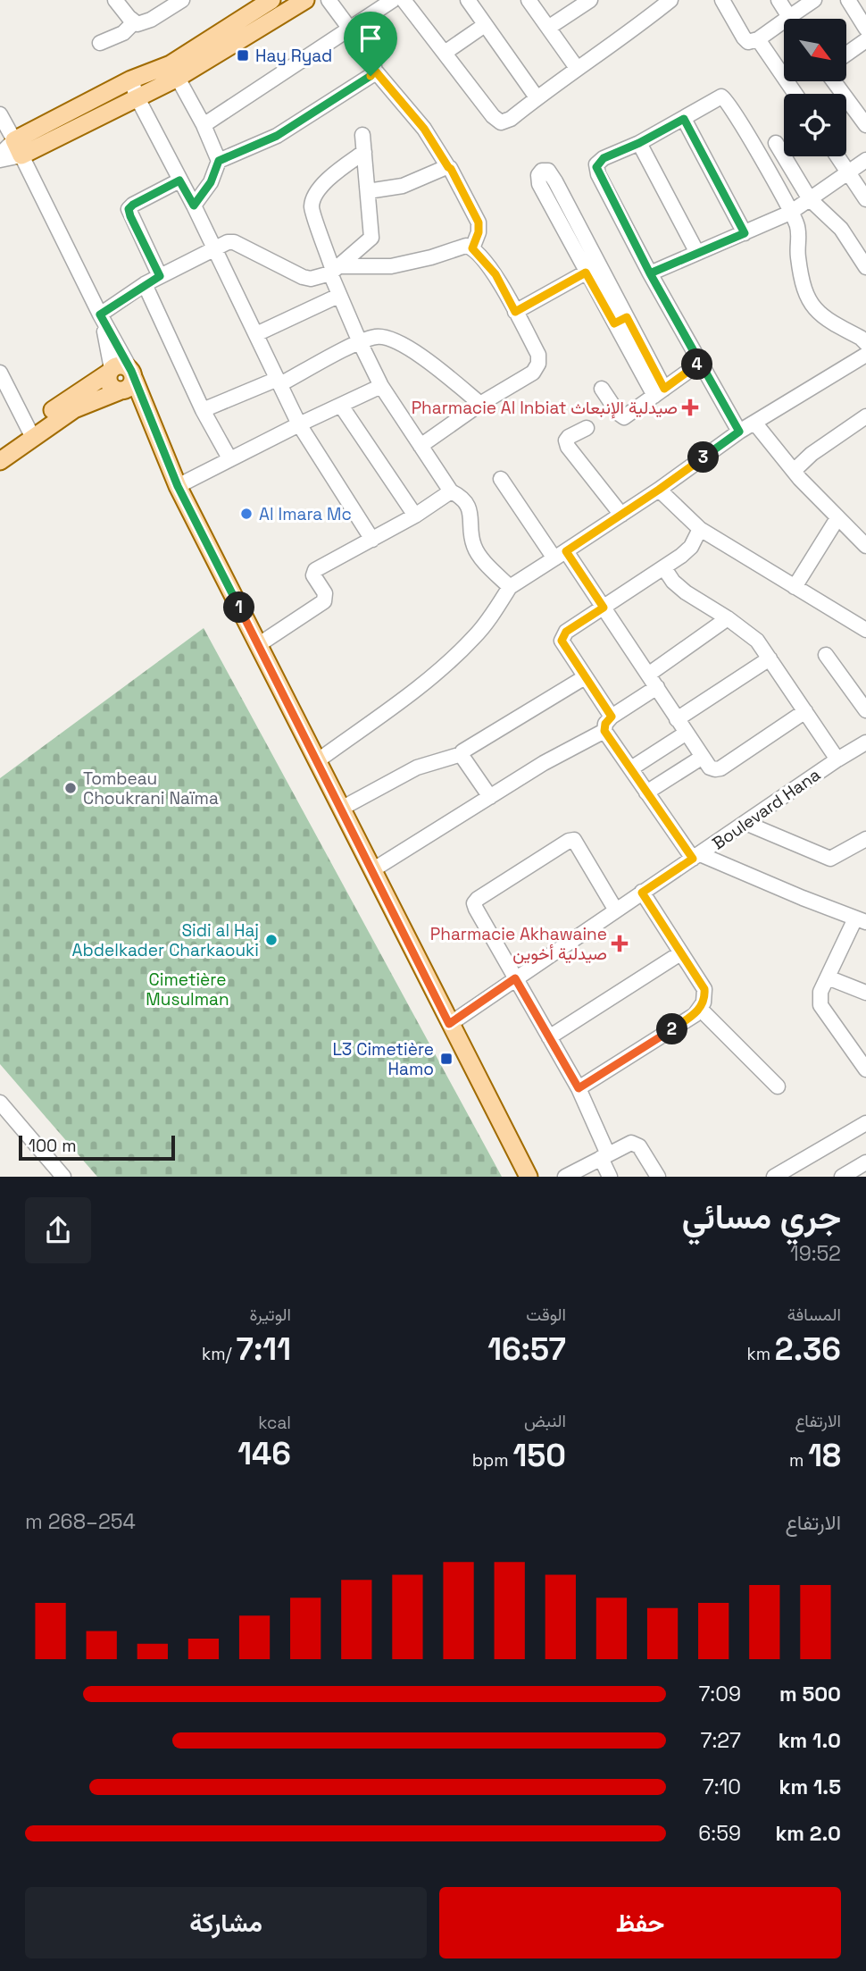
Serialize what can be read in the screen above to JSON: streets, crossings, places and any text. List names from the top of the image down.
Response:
{
  "streets": {
    "street": ["Boulevard Hana"]
  },
  "parks": ["Cimetière Musulman"],
  "places": {
    "transit": ["Hay Ryad", "L3 Cimetière Hamo"],
    "health": ["Pharmacie Al Inbiat صيدلية الإنبعاث", "Pharmacie Akhawaine صيدلية أخوين"],
    "other": ["Al Imara Mc", "Tombeau Choukrani Naïma", "Sidi al Haj Abdelkader Charkaouki"]
  },
  "scale_bar": "100 m",
  "north": "bottom right",
  "page": {
    "pins": [
      "4",
      "3",
      "1",
      "2"
    ],
    "scale": "100 m",
    "heading": ["جري مسائي", "19:52"],
    "stats": [
      ["المسافة", "2.36 km"],
      ["الوقت", "16:57"],
      ["الوتيرة", "7:11 /km"],
      ["الارتفاع", "18 m"],
      ["النبض", "150 bpm"],
      ["kcal", "146"]
    ],
    "chart": ["الارتفاع", "254–268 m"],
    "list": [
      {
        "name": "500 m",
        "note": "7:09"
      },
      {
        "name": "1.0 km",
        "note": "7:27"
      },
      {
        "name": "1.5 km",
        "note": "7:10"
      },
      {
        "name": "2.0 km",
        "note": "6:59"
      }
    ],
    "buttons": ["حفظ", "مشاركة"]
  }
}
